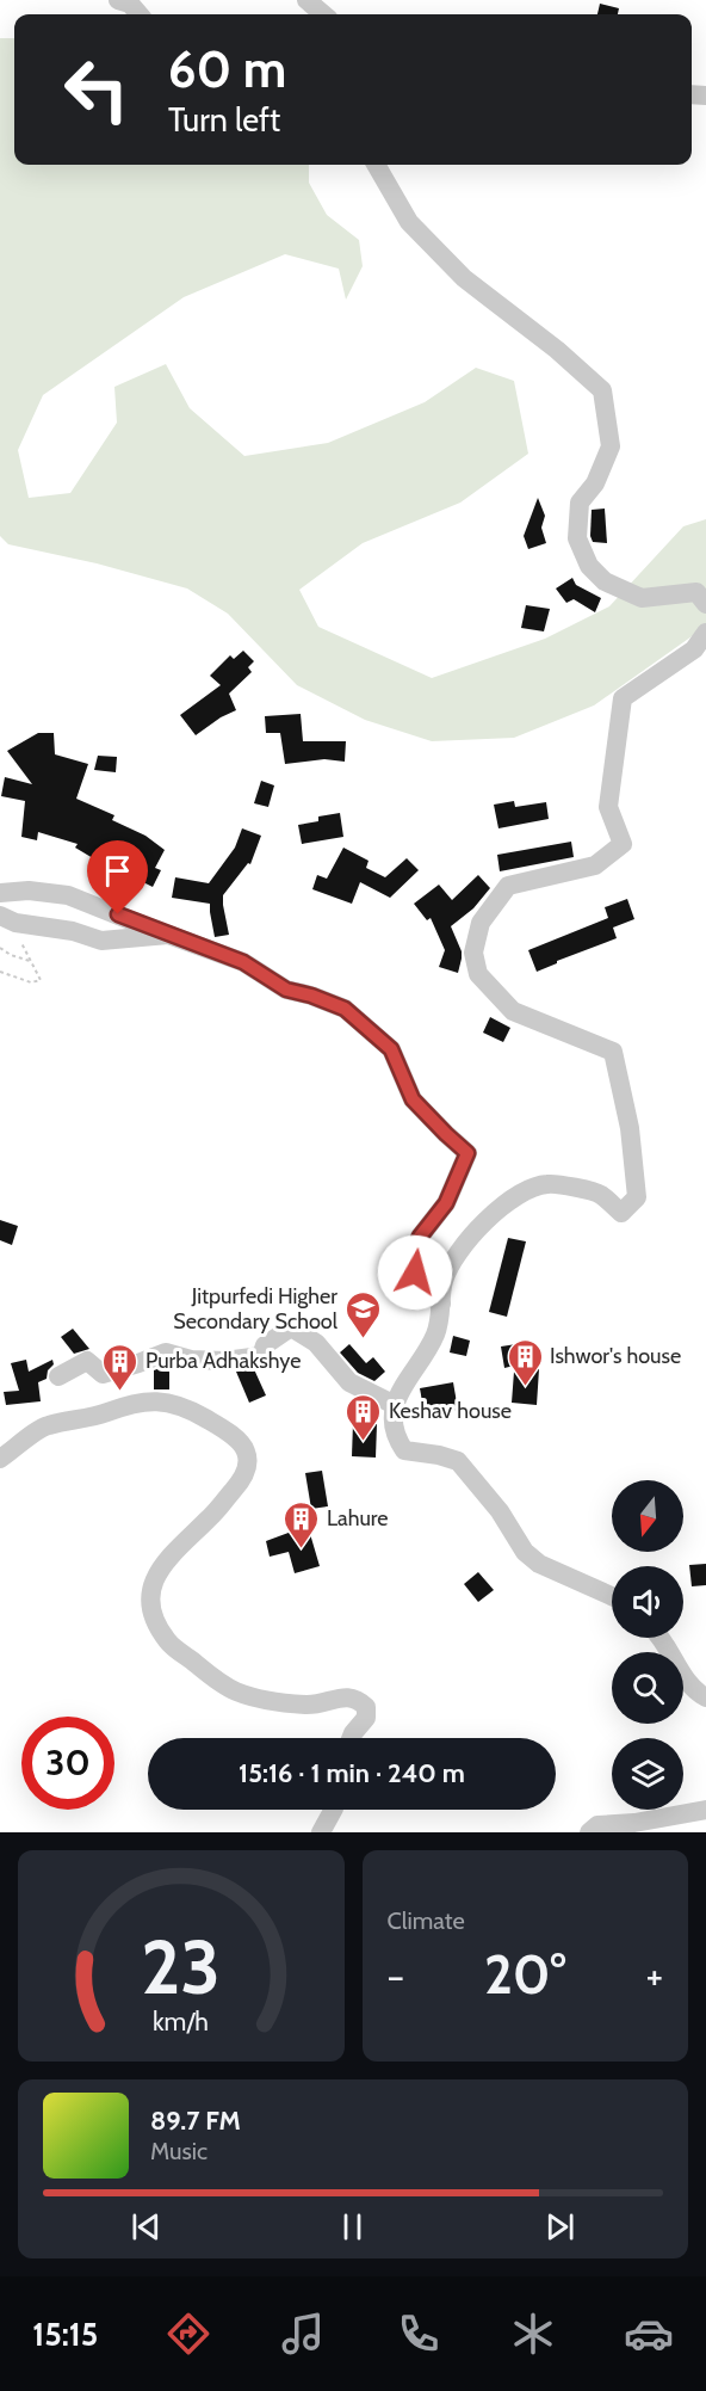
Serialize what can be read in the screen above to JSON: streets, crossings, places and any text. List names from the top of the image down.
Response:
{
  "places": {
    "school or university": ["Jitpurfedi Higher Secondary School"],
    "building": [
      "Ishwor's house",
      "Purba Adhakshye",
      "Keshav house",
      "Lahure"
    ]
  },
  "north": "bottom",
  "page": {
    "turn": ["60 m", "Turn left"],
    "limit": "30",
    "trip": "15:16 · 1 min · 240 m",
    "tile": "Climate",
    "heat": ["−", "20°", "+"],
    "song": ["89.7 FM", "Music"],
    "tabs": "15:15",
    "gauge": ["23", "km/h"]
  }
}
